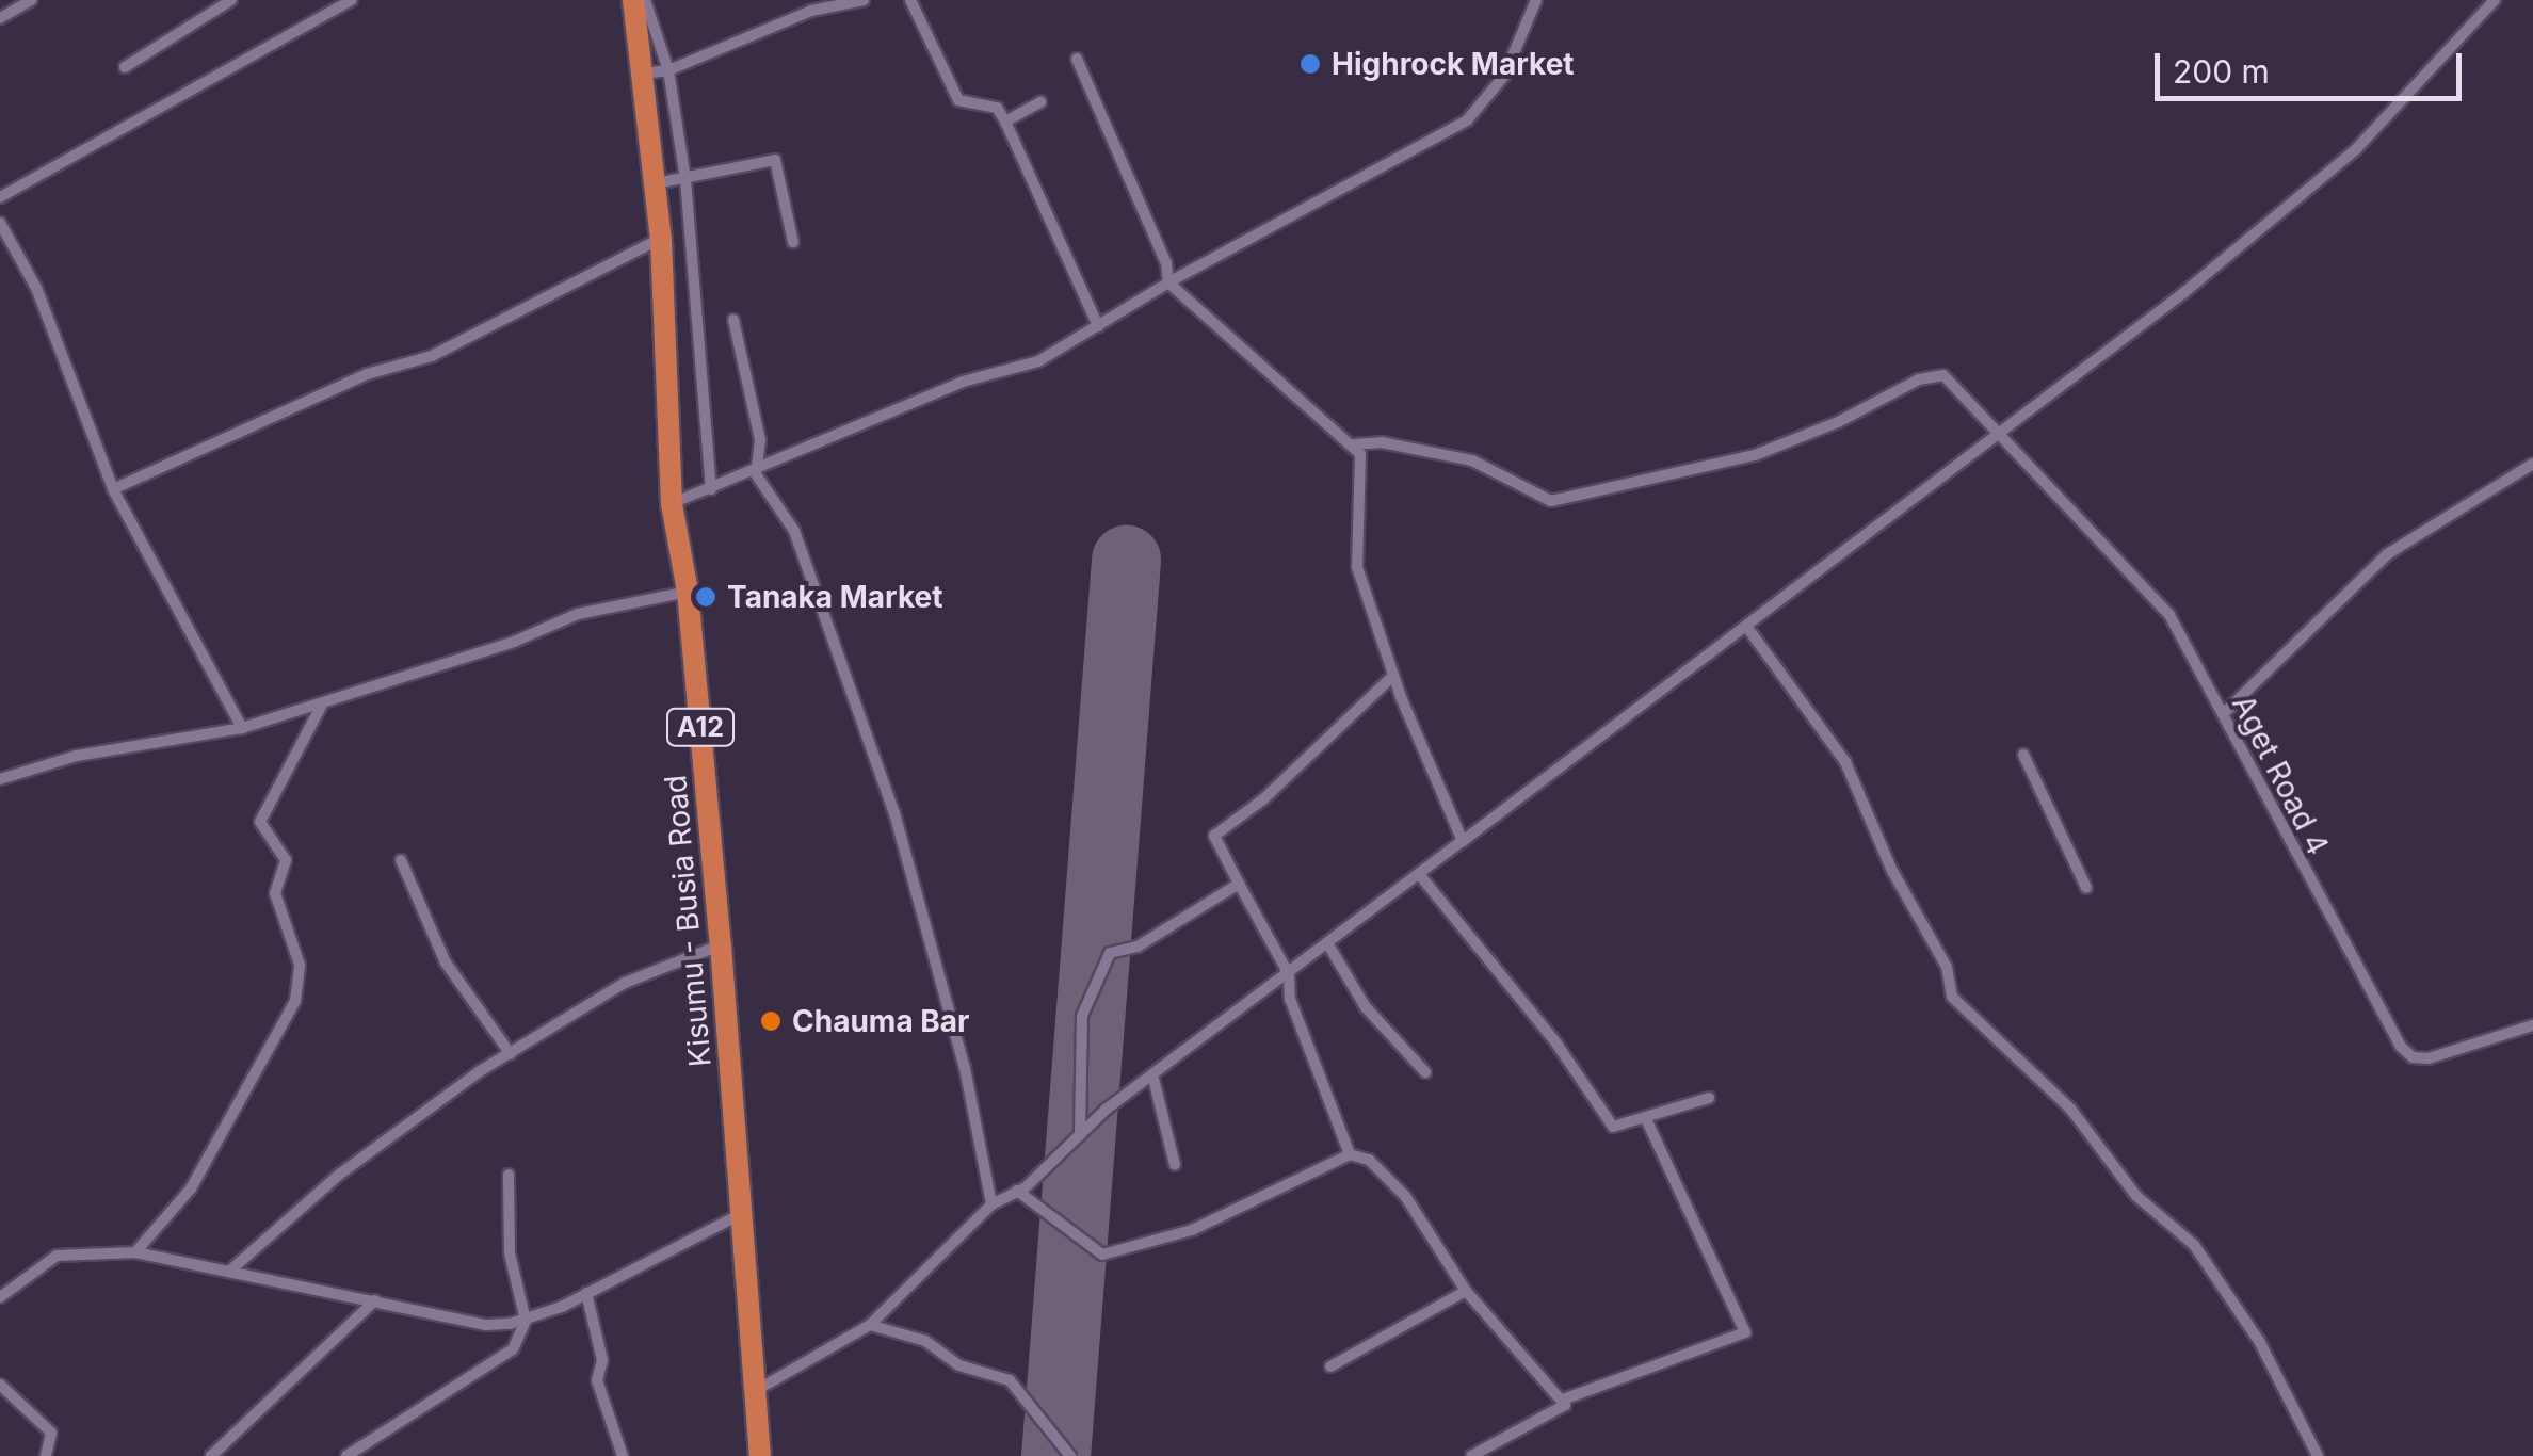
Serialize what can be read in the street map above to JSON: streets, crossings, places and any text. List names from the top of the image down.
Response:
{
  "streets": {
    "highway": ["A12", "Kisumu - Busia Road"],
    "street": ["Aget Road 4"]
  },
  "places": ["Highrock Market", "Tanaka Market", "Chauma Bar"],
  "scale_bar": "200 m"
}
